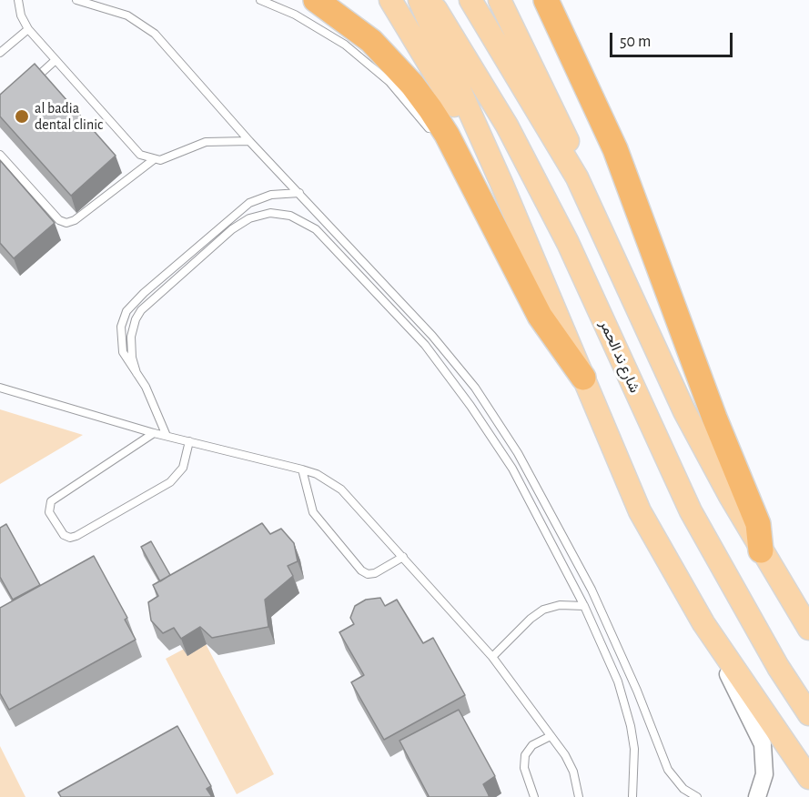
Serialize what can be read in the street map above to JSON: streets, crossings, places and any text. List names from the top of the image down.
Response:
{
  "streets": {
    "main road": ["شارع ند الحمر"]
  },
  "places": ["al badia dental clinic"],
  "scale_bar": "50 m"
}
